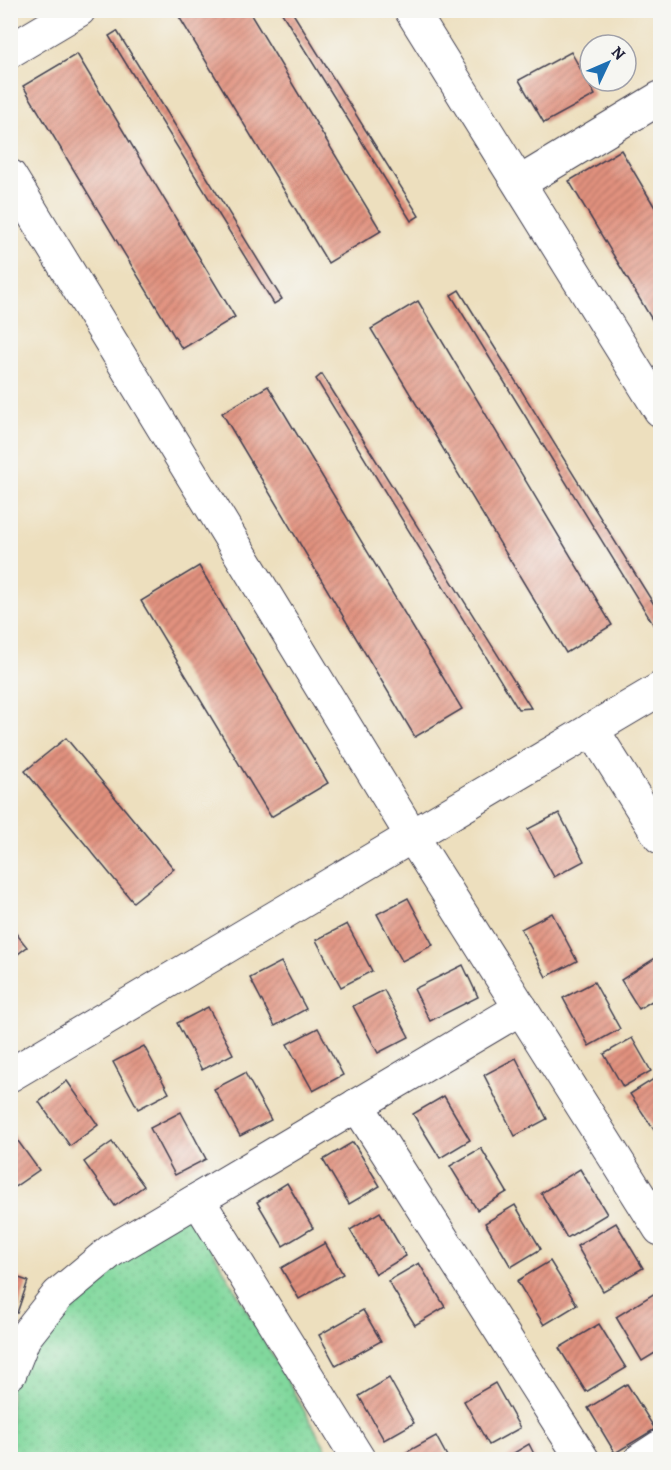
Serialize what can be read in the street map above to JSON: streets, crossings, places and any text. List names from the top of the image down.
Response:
{
  "north": "top right"
}
